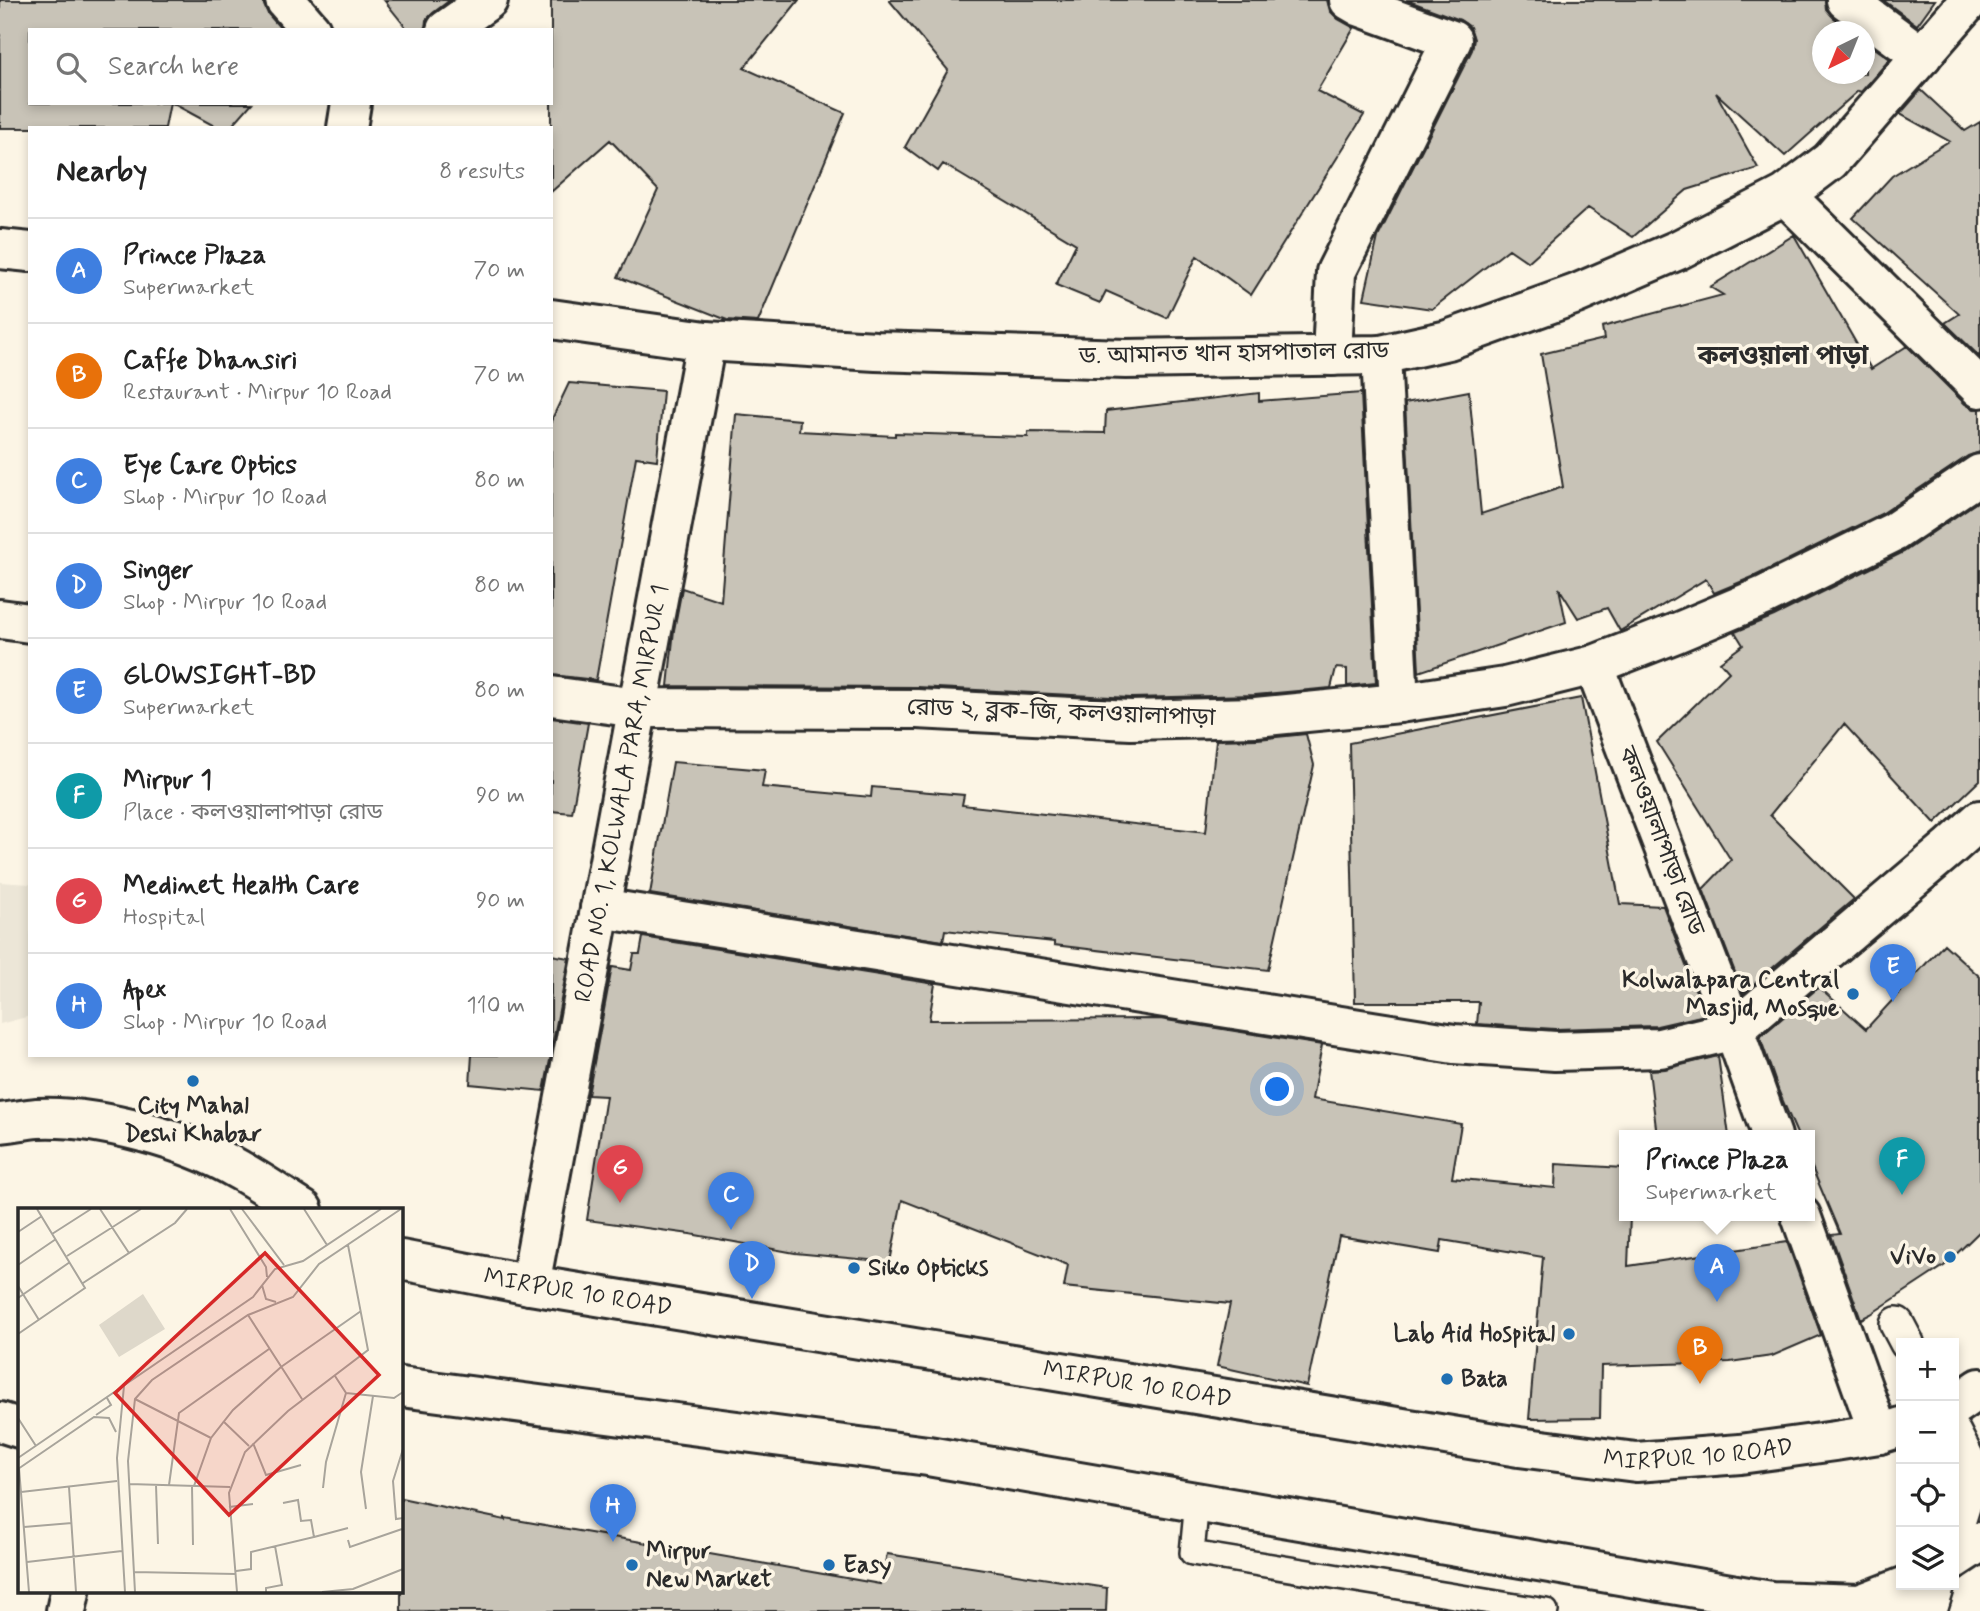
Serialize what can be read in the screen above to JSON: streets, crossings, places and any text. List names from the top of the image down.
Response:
{
  "streets": {
    "street": [
      "ড. আমানত খান হাসপাতাল রোড",
      "রোড ২, ব্লক-জি, কলওয়ালাপাড়া",
      "ROAD NO. 1, KOLWALA PARA, MIRPUR 1",
      "কলওয়ালাপাড়া রোড",
      "MIRPUR 10 ROAD"
    ]
  },
  "crossings": [
    ["ড. আমানত খান হাসপাতাল রোড", "ROAD NO. 1, KOLWALA PARA, MIRPUR 1"],
    ["রোড ২, ব্লক-জি, কলওয়ালাপাড়া", "ROAD NO. 1, KOLWALA PARA, MIRPUR 1"],
    ["রোড ২, ব্লক-জি, কলওয়ালাপাড়া", "কলওয়ালাপাড়া রোড"],
    ["ROAD NO. 1, KOLWALA PARA, MIRPUR 1", "MIRPUR 10 ROAD"]
  ],
  "districts": ["কলওয়ালা পাড়া"],
  "places": [
    "Kolwalapara Central Masjid, Mosque",
    "City Mahal Deshi Khabar",
    "ViVo",
    "Siko Opticks",
    "Lab Aid Hospital",
    "Bata",
    "Mirpur New Market",
    "Easy"
  ],
  "north": "bottom left",
  "page": {
    "search": "Search here",
    "heading": ["Nearby", "8 results"],
    "list": [
      {
        "mark": "A",
        "name": "Prince Plaza",
        "note": "Supermarket",
        "value": "70 m"
      },
      {
        "mark": "B",
        "name": "Caffe Dhansiri",
        "note": "Restaurant · Mirpur 10 Road",
        "value": "70 m"
      },
      {
        "mark": "C",
        "name": "Eye Care Optics",
        "note": "Shop · Mirpur 10 Road",
        "value": "80 m"
      },
      {
        "mark": "D",
        "name": "Singer",
        "note": "Shop · Mirpur 10 Road",
        "value": "80 m"
      },
      {
        "mark": "E",
        "name": "GLOWSIGHT-BD",
        "note": "Supermarket",
        "value": "80 m"
      },
      {
        "mark": "F",
        "name": "Mirpur 1",
        "note": "Place · কলওয়ালাপাড়া রোড",
        "value": "90 m"
      },
      {
        "mark": "G",
        "name": "Medinet Health Care",
        "note": "Hospital",
        "value": "90 m"
      },
      {
        "mark": "H",
        "name": "Apex",
        "note": "Shop · Mirpur 10 Road",
        "value": "110 m"
      }
    ],
    "pins": [
      "E",
      "F",
      "G",
      "C",
      "D",
      "A",
      "B",
      "H"
    ],
    "popup": ["Prince Plaza", "Supermarket"],
    "map_buttons": ["+", "−"]
  }
}
